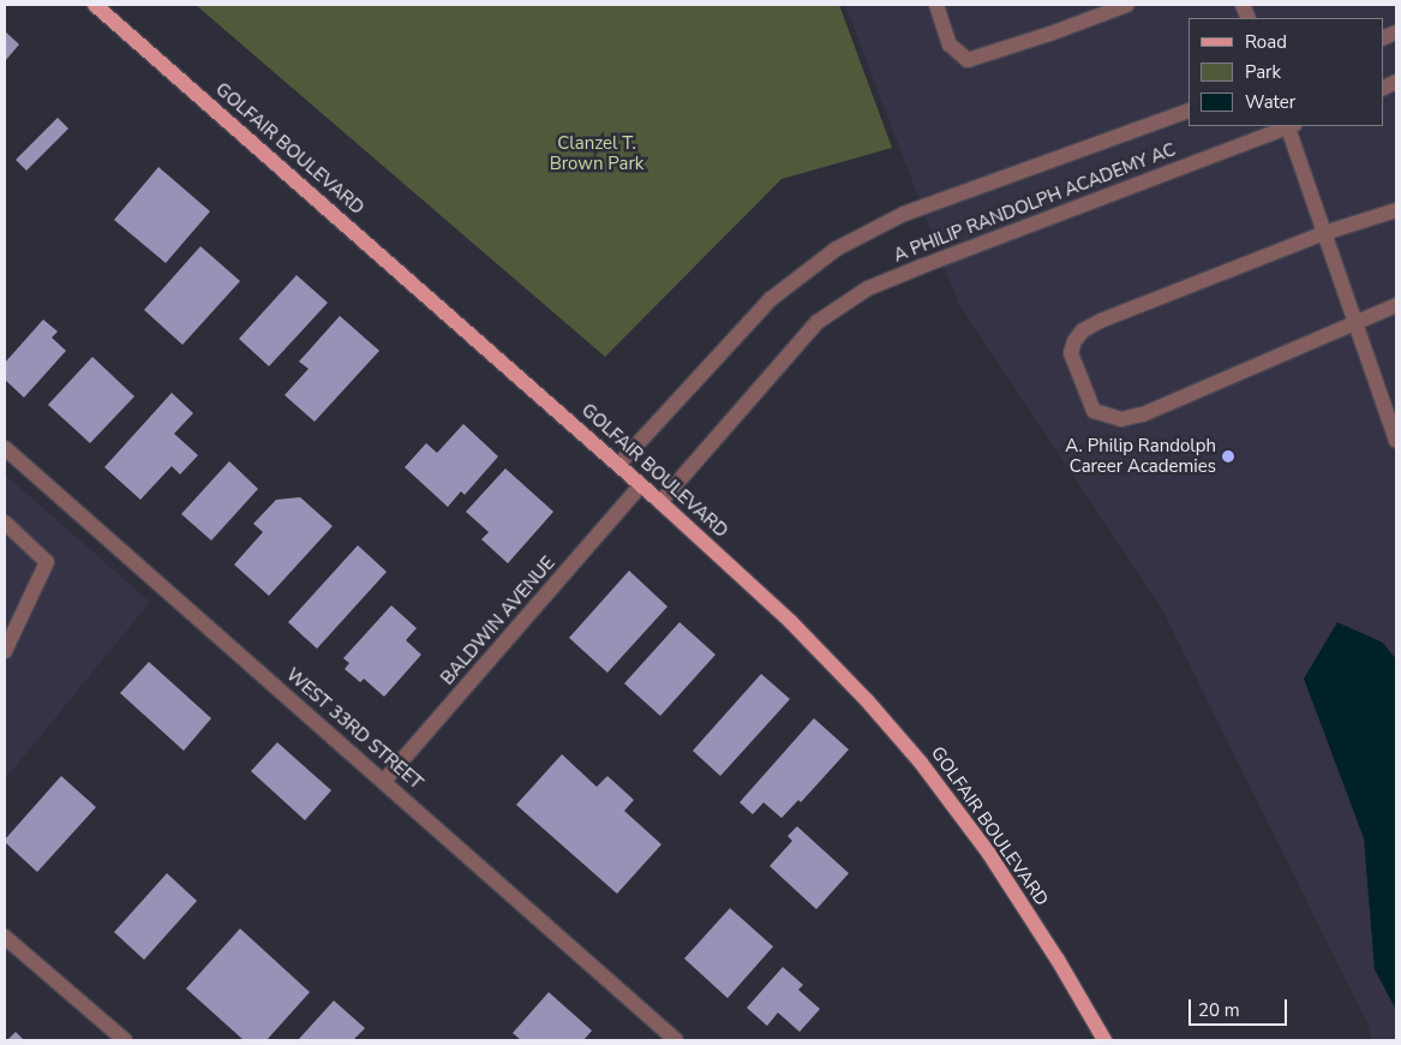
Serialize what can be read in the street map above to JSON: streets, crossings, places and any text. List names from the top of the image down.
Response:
{
  "streets": {
    "main road": ["GOLFAIR BOULEVARD"],
    "street": ["A PHILIP RANDOLPH ACADEMY AC", "BALDWIN AVENUE", "WEST 33RD STREET"]
  },
  "crossings": [
    ["GOLFAIR BOULEVARD", "A PHILIP RANDOLPH ACADEMY AC"],
    ["GOLFAIR BOULEVARD", "BALDWIN AVENUE"],
    ["BALDWIN AVENUE", "WEST 33RD STREET"]
  ],
  "parks": ["Clanzel T. Brown Park"],
  "places": ["A. Philip Randolph Career Academies"],
  "legend": ["Road", "Park", "Water"],
  "scale_bar": "20 m"
}
